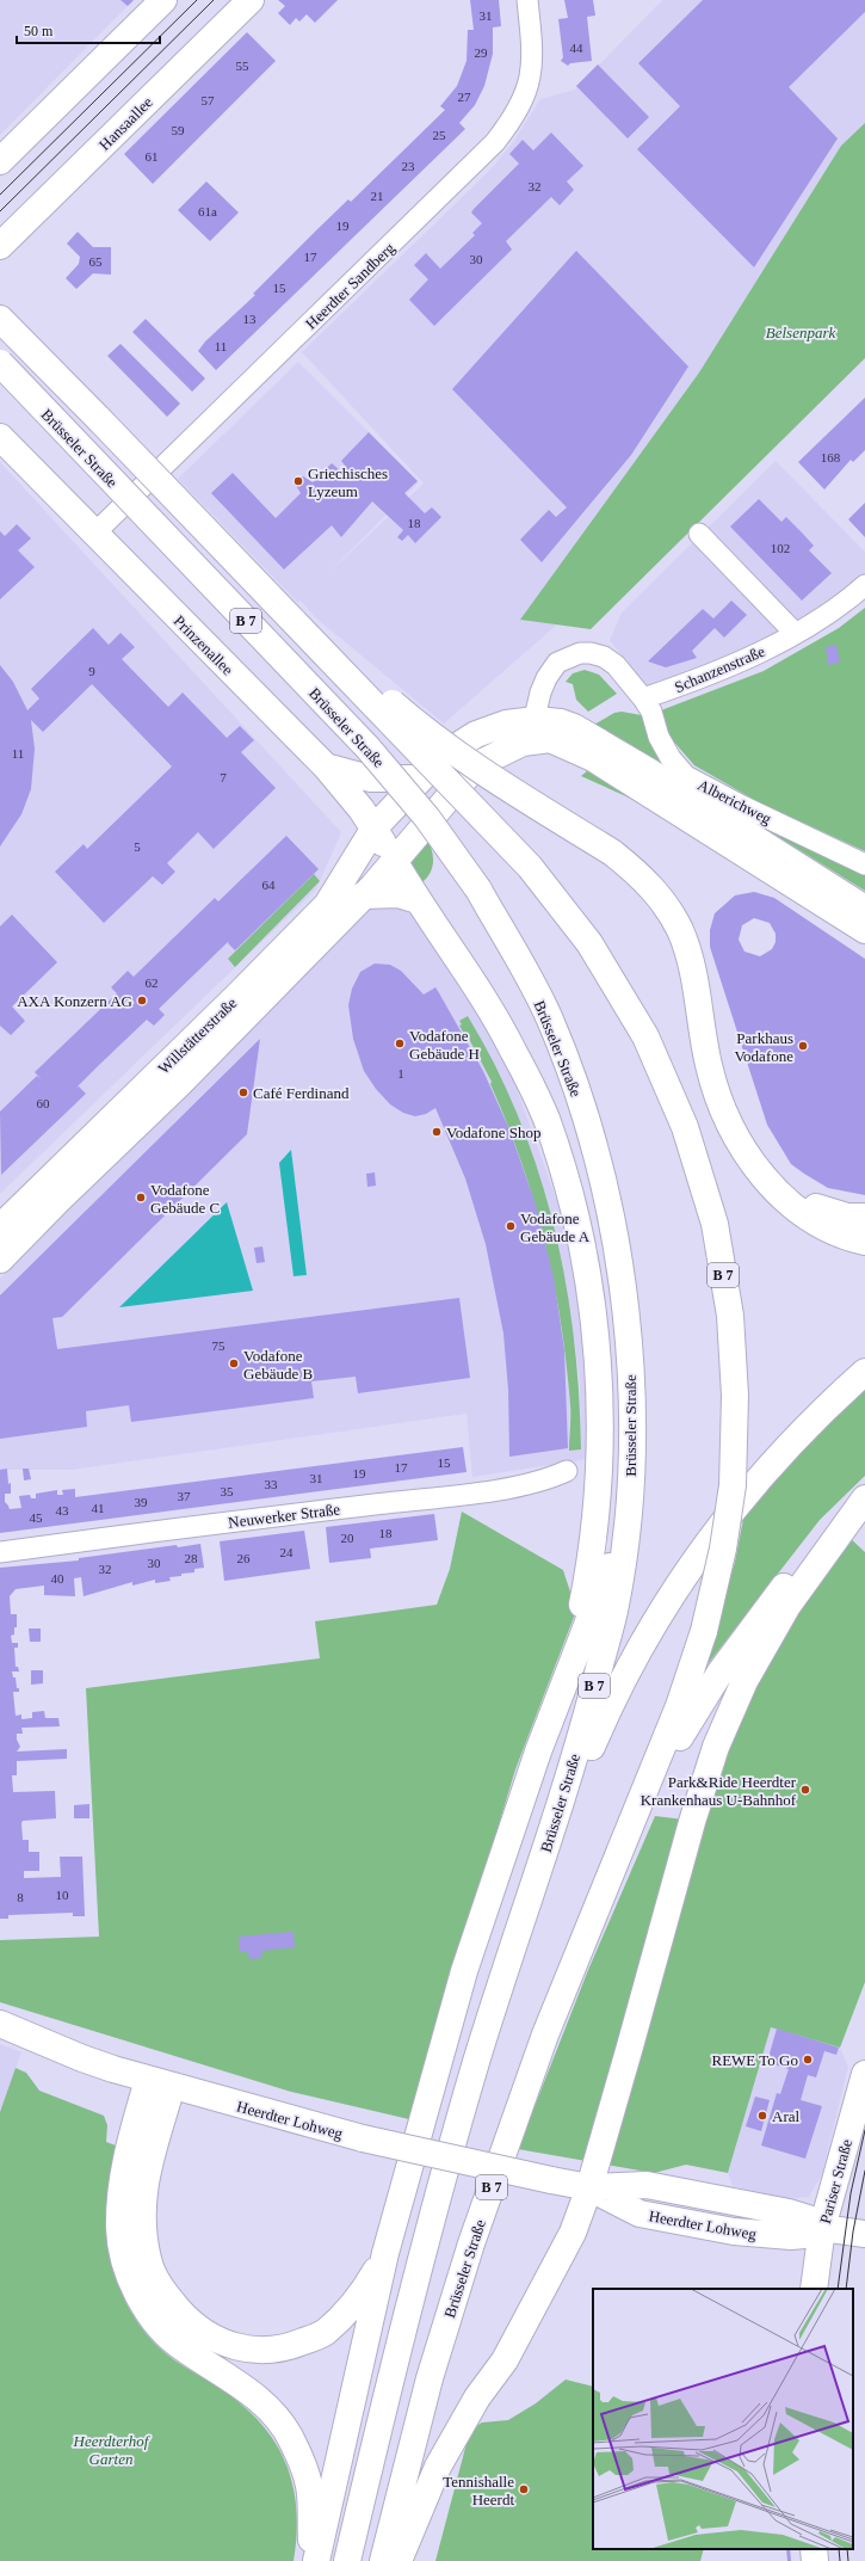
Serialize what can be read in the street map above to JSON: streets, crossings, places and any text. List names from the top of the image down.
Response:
{
  "streets": {
    "main road": [
      "Hansaallee",
      "Brüsseler Straße",
      "B 7",
      "Prinzenallee",
      "Willstätterstraße",
      "Heerdter Lohweg",
      "Pariser Straße"
    ],
    "street": [
      "Heerdter Sandberg",
      "Schanzenstraße",
      "Alberichweg",
      "Neuwerker Straße"
    ]
  },
  "crossings": [
    ["Heerdter Sandberg", "Prinzenallee"],
    ["Prinzenallee", "Willstätterstraße"],
    ["Schanzenstraße", "Alberichweg"],
    ["Alberichweg", "Willstätterstraße"],
    ["Heerdter Lohweg", "Pariser Straße"]
  ],
  "parks": ["Belsenpark", "Heerdterhof Garten"],
  "places": [
    "Griechisches Lyzeum",
    "AXA Konzern AG",
    "Vodafone Gebäude H",
    "Parkhaus Vodafone",
    "Café Ferdinand",
    "Vodafone Shop",
    "Vodafone Gebäude C",
    "Vodafone Gebäude A",
    "Vodafone Gebäude B",
    "Park&Ride Heerdter Krankenhaus U-Bahnhof",
    "REWE To Go",
    "Aral",
    "Tennishalle Heerdt"
  ],
  "house_numbers": [
    "31",
    "44",
    "29",
    "55",
    "27",
    "57",
    "59",
    "25",
    "61",
    "23",
    "32",
    "21",
    "61a",
    "19",
    "17",
    "30",
    "65",
    "15",
    "13",
    "11",
    "168",
    "18",
    "102",
    "9",
    "11",
    "7",
    "5",
    "64",
    "62",
    "1",
    "60",
    "75",
    "15",
    "17",
    "19",
    "31",
    "33",
    "35",
    "37",
    "39",
    "41",
    "43",
    "45",
    "18",
    "20",
    "24",
    "28",
    "26",
    "30",
    "32",
    "40",
    "10",
    "8"
  ],
  "scale_bar": "50 m"
}
